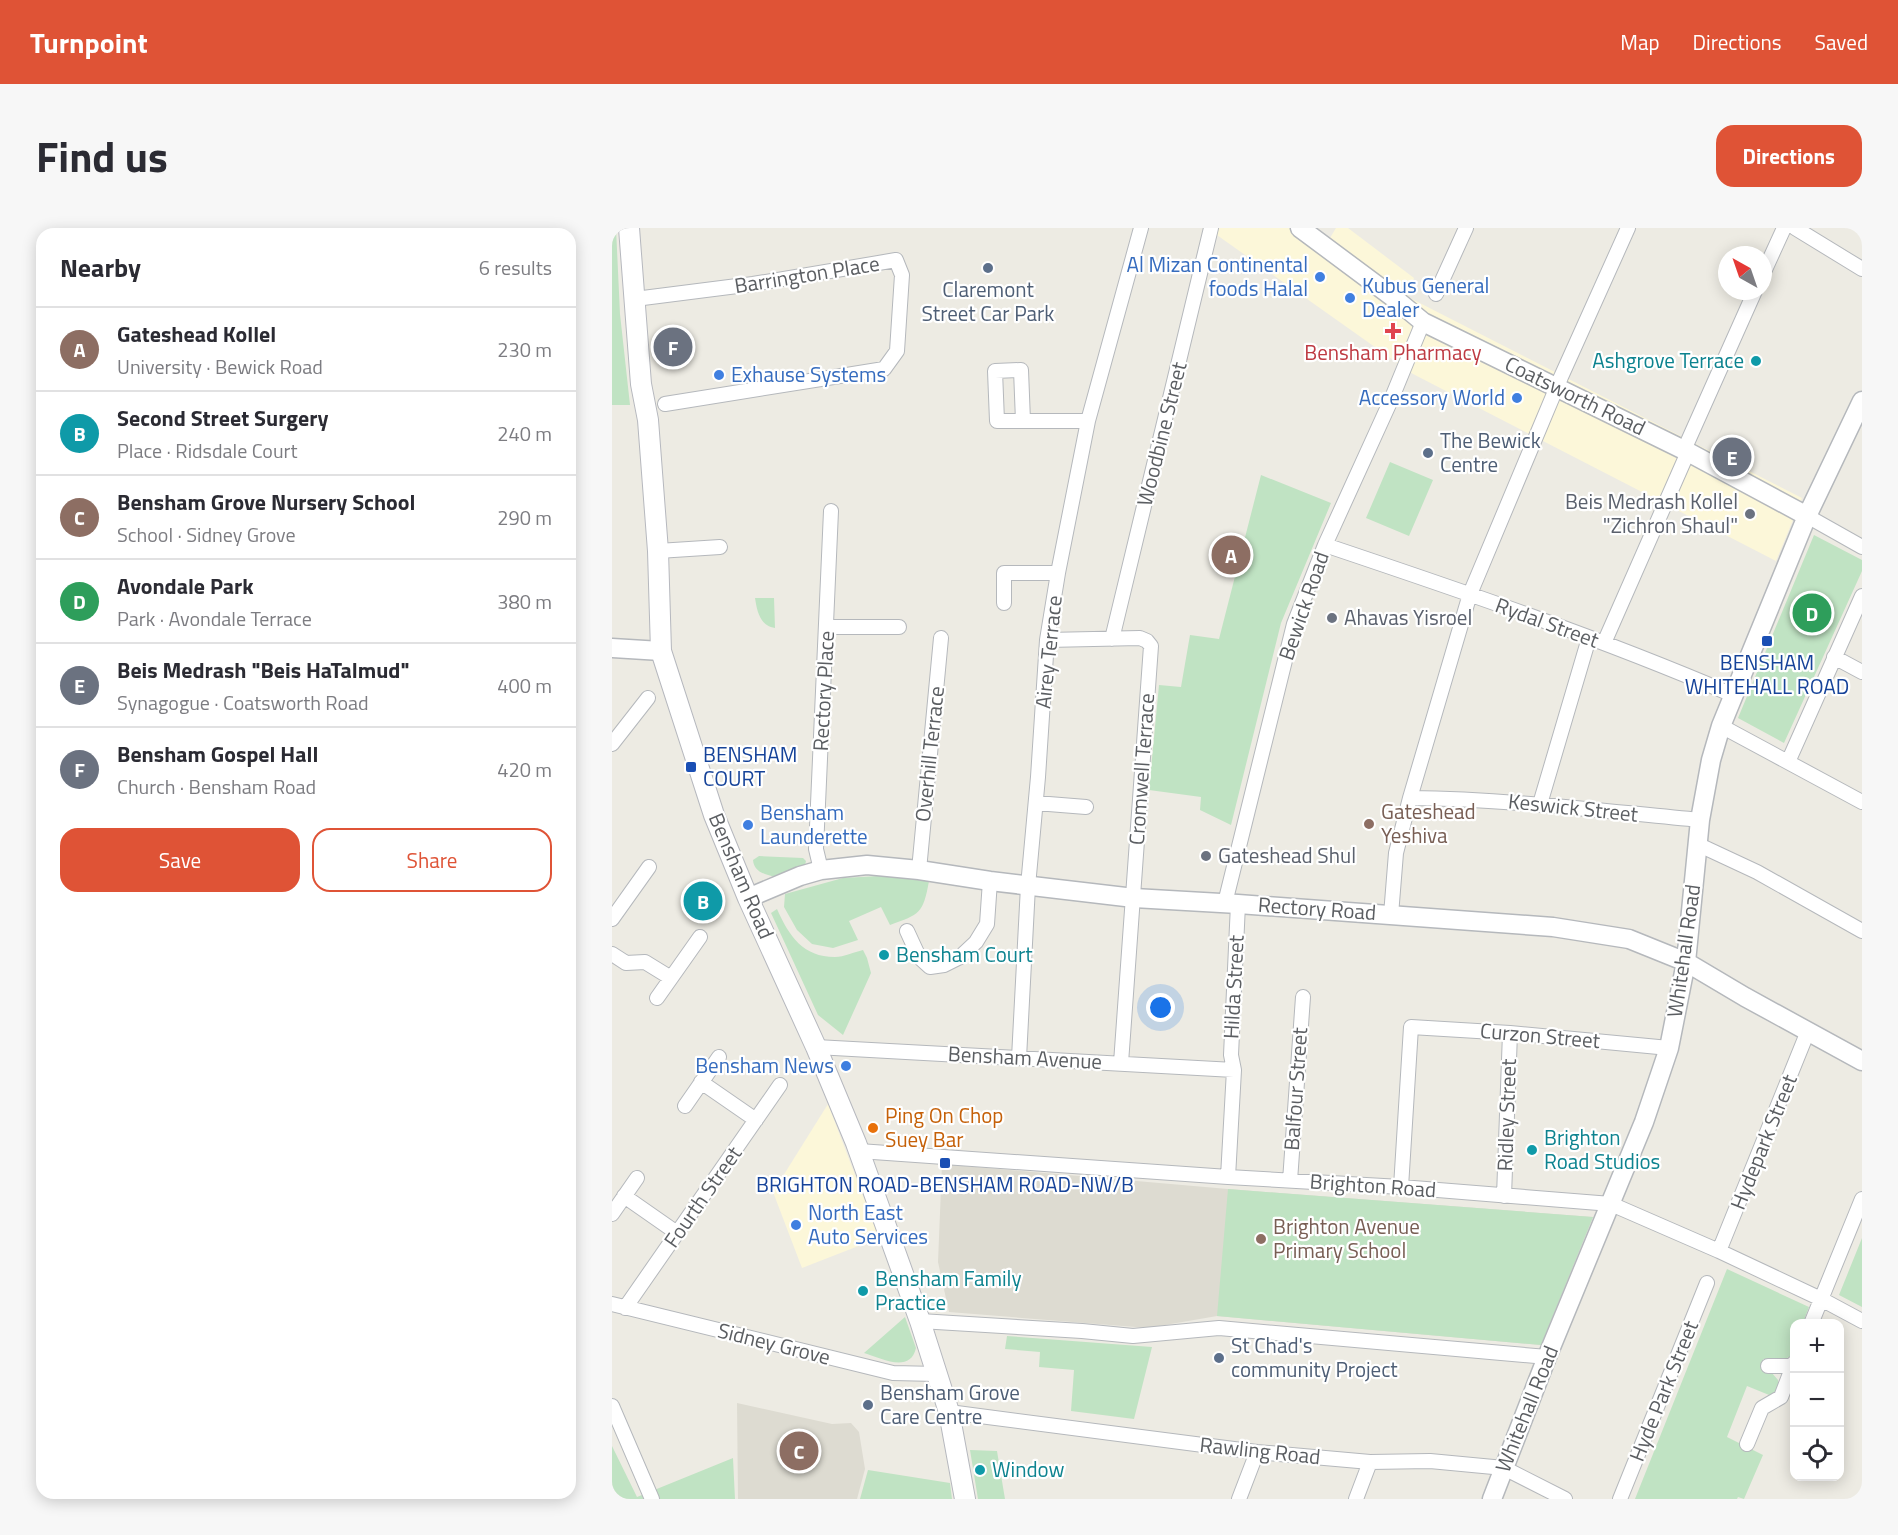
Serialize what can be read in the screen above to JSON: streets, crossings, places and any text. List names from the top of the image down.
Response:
{
  "streets": {
    "main road": ["Bensham Road"],
    "street": [
      "Barrington Place",
      "Coatsworth Road",
      "Woodbine Street",
      "Bewick Road",
      "Rydal Street",
      "Airey Terrace",
      "Rectory Place",
      "Overhill Terrace",
      "Cromwell Terrace",
      "Keswick Street",
      "Rectory Road",
      "Whitehall Road",
      "Hilda Street",
      "Curzon Street",
      "Bensham Avenue",
      "Balfour Street",
      "Ridley Street",
      "Hydepark Street",
      "Brighton Road",
      "Fourth Street",
      "Sidney Grove",
      "Hyde Park Street",
      "Rawling Road"
    ]
  },
  "crossings": [
    ["Barrington Place", "Bensham Road"],
    ["Coatsworth Road", "Bewick Road"],
    ["Coatsworth Road", "Whitehall Road"],
    ["Woodbine Street", "Cromwell Terrace"],
    ["Bewick Road", "Rydal Street"],
    ["Bewick Road", "Rectory Road"],
    ["Bewick Road", "Hilda Street"],
    ["Rydal Street", "Whitehall Road"],
    ["Airey Terrace", "Rectory Road"],
    ["Airey Terrace", "Bensham Avenue"],
    ["Rectory Place", "Rectory Road"],
    ["Overhill Terrace", "Rectory Road"],
    ["Cromwell Terrace", "Rectory Road"],
    ["Cromwell Terrace", "Bensham Avenue"],
    ["Keswick Street", "Whitehall Road"],
    ["Bensham Road", "Rectory Road"],
    ["Bensham Road", "Bensham Avenue"],
    ["Bensham Road", "Brighton Road"],
    ["Bensham Road", "Sidney Grove"],
    ["Bensham Road", "Rawling Road"],
    ["Rectory Road", "Whitehall Road"],
    ["Rectory Road", "Hilda Street"],
    ["Rectory Road", "Hydepark Street"],
    ["Whitehall Road", "Curzon Street"],
    ["Whitehall Road", "Brighton Road"],
    ["Whitehall Road", "Rawling Road"],
    ["Hilda Street", "Bensham Avenue"],
    ["Hilda Street", "Brighton Road"],
    ["Curzon Street", "Ridley Street"],
    ["Curzon Street", "Brighton Road"],
    ["Balfour Street", "Brighton Road"],
    ["Ridley Street", "Brighton Road"],
    ["Hydepark Street", "Brighton Road"],
    ["Fourth Street", "Sidney Grove"]
  ],
  "places": {
    "other": [
      "Claremont Street Car Park",
      "Al Mizan Continental foods Halal",
      "Kubus General Dealer",
      "Ashgrove Terrace",
      "Exhause Systems",
      "Accessory World",
      "The Bewick Centre",
      "Beis Medrash Kollel \"Zichron Shaul\"",
      "Ahavas Yisroel",
      "Gateshead Yeshiva",
      "Bensham Launderette",
      "Gateshead Shul",
      "Bensham Court",
      "Bensham News",
      "Ping On Chop Suey Bar",
      "Brighton Road Studios",
      "North East Auto Services",
      "Brighton Avenue Primary School",
      "Bensham Family Practice",
      "St Chad's community Project",
      "Bensham Grove Care Centre",
      "Window"
    ],
    "health": ["Bensham Pharmacy"],
    "transit": ["BENSHAM WHITEHALL ROAD", "BENSHAM COURT", "BRIGHTON ROAD-BENSHAM ROAD-NW/B"]
  },
  "north": "top left",
  "page": {
    "header": "Turnpoint",
    "nav": ["Map", "Directions", "Saved"],
    "title": "Find us",
    "buttons": [
      "Directions",
      ["Save", "Share"]
    ],
    "heading": ["Nearby", "6 results"],
    "list": [
      {
        "mark": "A",
        "name": "Gateshead Kollel",
        "note": "University · Bewick Road",
        "value": "230 m"
      },
      {
        "mark": "B",
        "name": "Second Street Surgery",
        "note": "Place · Ridsdale Court",
        "value": "240 m"
      },
      {
        "mark": "C",
        "name": "Bensham Grove Nursery School",
        "note": "School · Sidney Grove",
        "value": "290 m"
      },
      {
        "mark": "D",
        "name": "Avondale Park",
        "note": "Park · Avondale Terrace",
        "value": "380 m"
      },
      {
        "mark": "E",
        "name": "Beis Medrash \"Beis HaTalmud\"",
        "note": "Synagogue · Coatsworth Road",
        "value": "400 m"
      },
      {
        "mark": "F",
        "name": "Bensham Gospel Hall",
        "note": "Church · Bensham Road",
        "value": "420 m"
      }
    ],
    "pins": [
      "F",
      "E",
      "A",
      "D",
      "B",
      "C"
    ],
    "map_buttons": ["+", "−"]
  }
}
